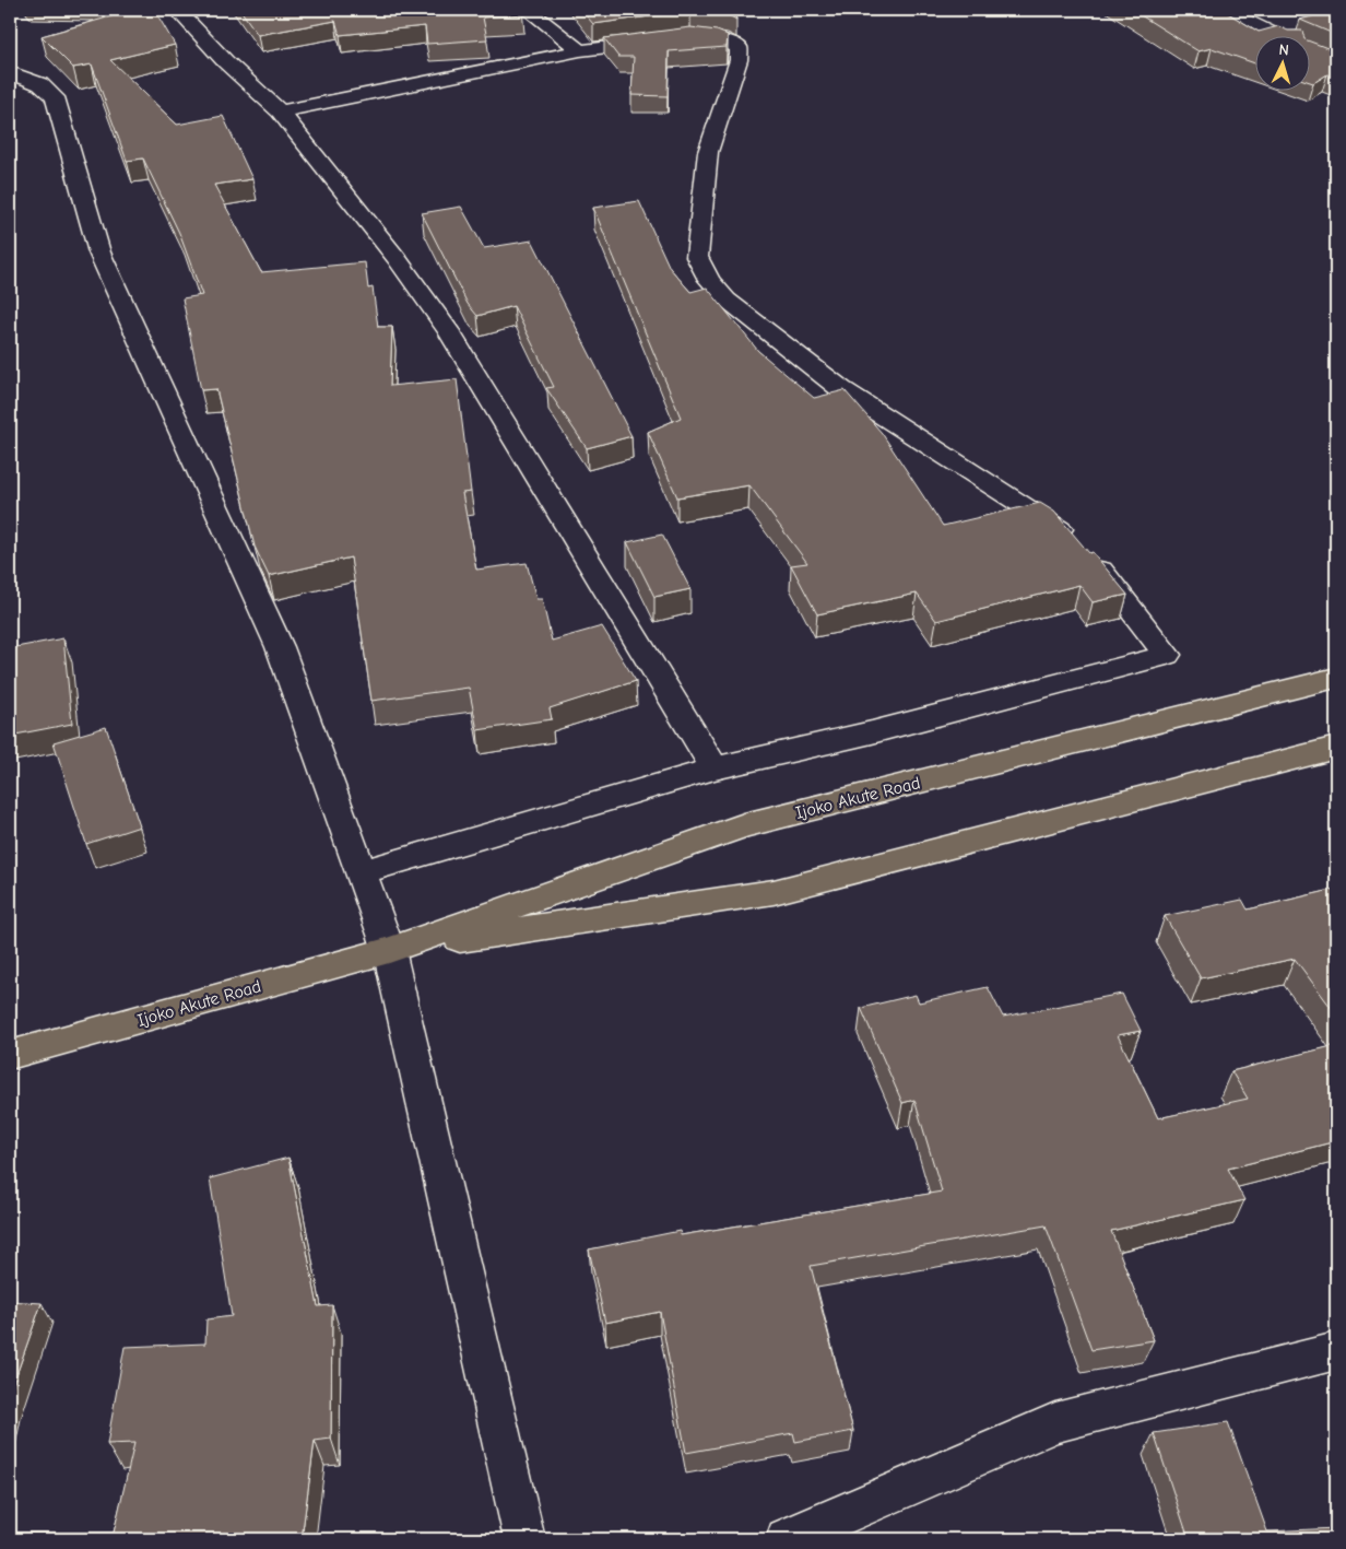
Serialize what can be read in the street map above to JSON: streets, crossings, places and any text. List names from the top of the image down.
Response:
{
  "streets": {
    "main road": ["Ijoko Akute Road"]
  },
  "north": "top"
}
